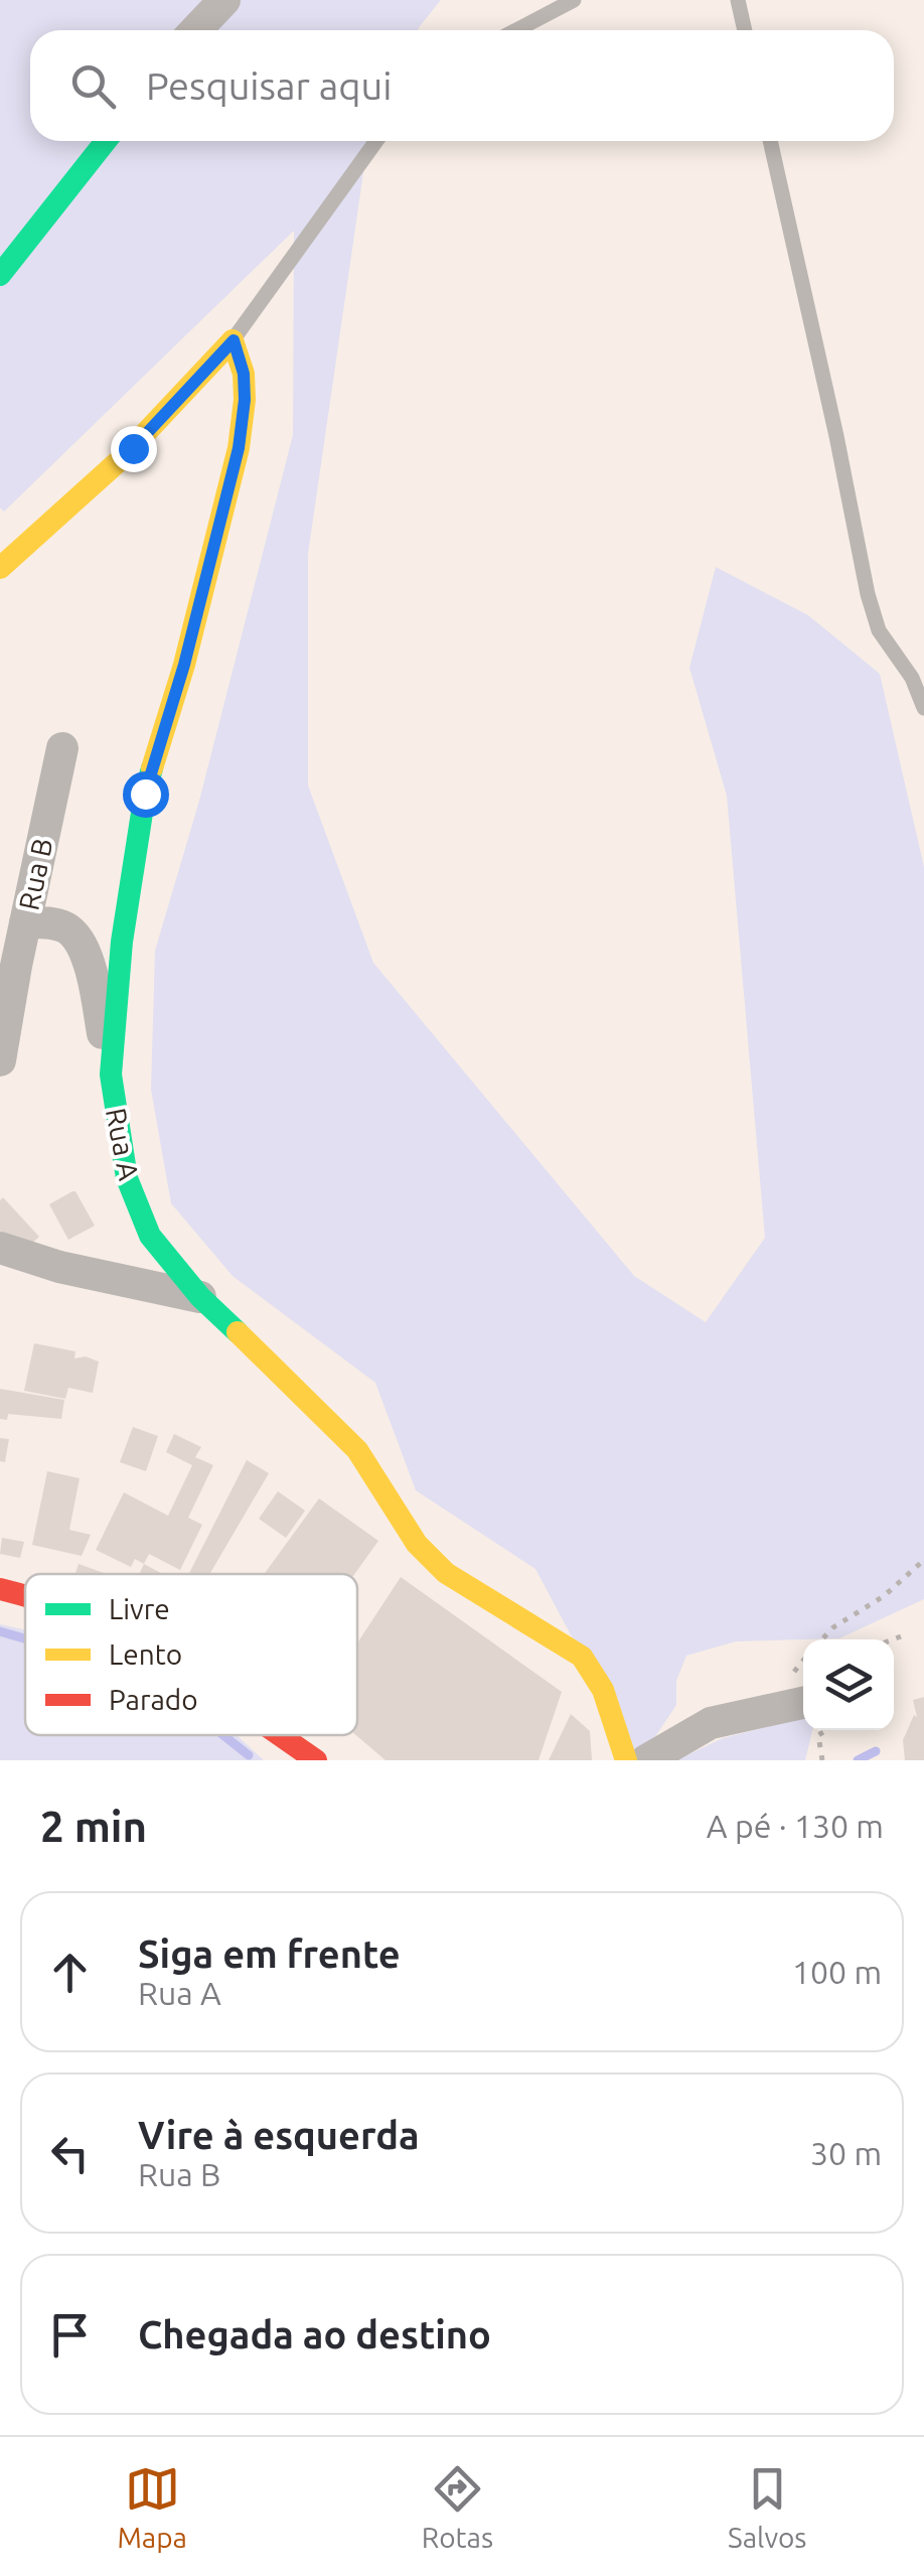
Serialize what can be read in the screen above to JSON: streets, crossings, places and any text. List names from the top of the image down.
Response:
{
  "streets": {
    "street": ["Rua B", "Rua A"]
  },
  "legend": ["Livre", "Lento", "Parado"],
  "page": {
    "search": "Pesquisar aqui",
    "heading": ["2 min", "A pé · 130 m"],
    "list": [
      ["Siga em frente", "Rua A", "100 m"],
      ["Vire à esquerda", "Rua B", "30 m"],
      "Chegada ao destino"
    ],
    "nav": ["Mapa", "Rotas", "Salvos"]
  }
}
